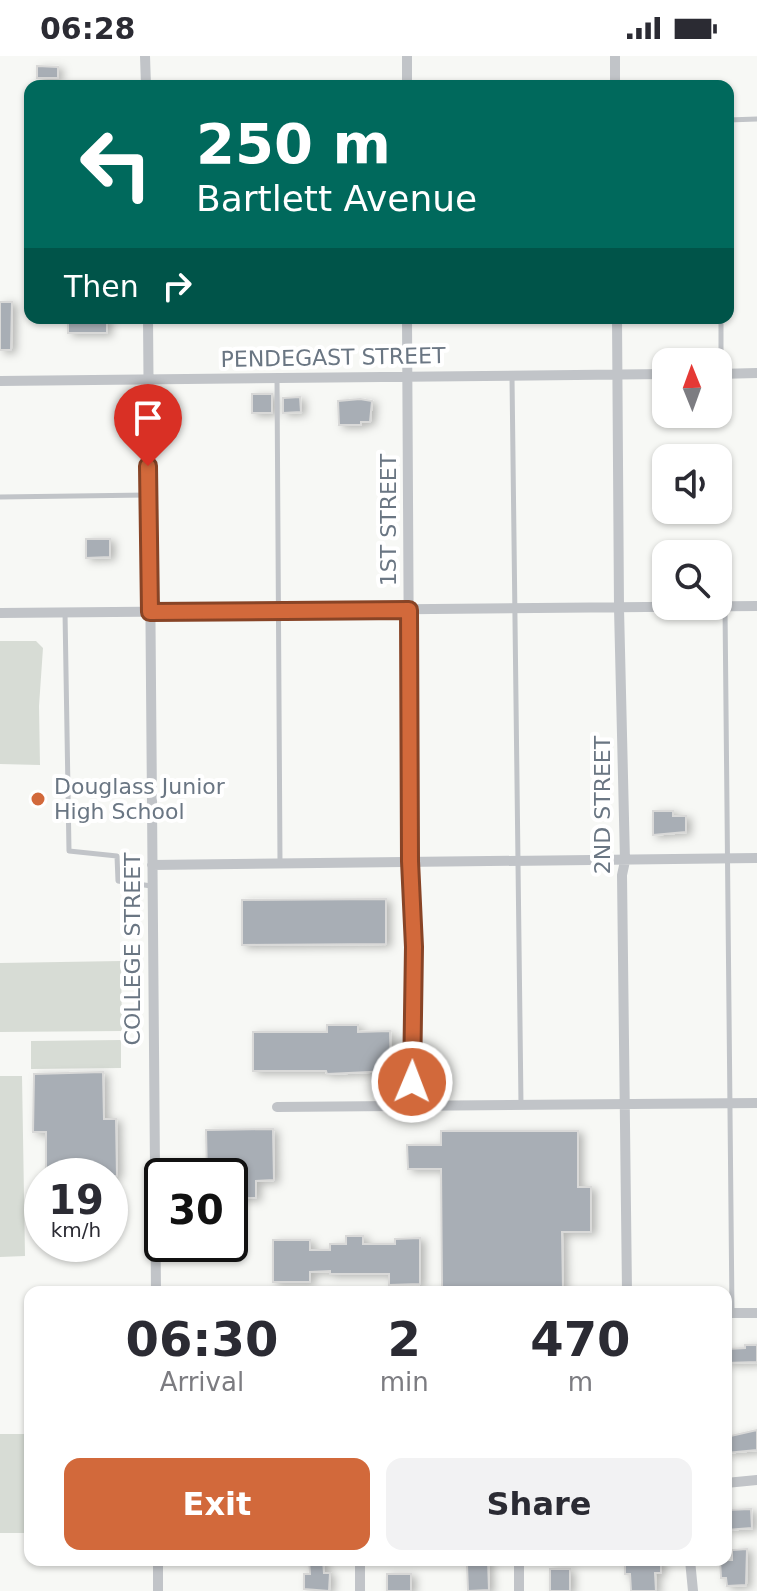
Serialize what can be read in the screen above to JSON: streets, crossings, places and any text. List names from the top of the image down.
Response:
{
  "streets": {
    "street": [
      "PENDEGAST STREET",
      "1ST STREET",
      "2ND STREET",
      "COLLEGE STREET"
    ]
  },
  "crossings": [
    ["PENDEGAST STREET", "1ST STREET"],
    ["PENDEGAST STREET", "2ND STREET"],
    ["PENDEGAST STREET", "COLLEGE STREET"]
  ],
  "places": ["Douglass Junior High School"],
  "north": "top",
  "page": {
    "status": "06:28",
    "turn": ["250 m", "Bartlett Avenue"],
    "then": "Then",
    "speed": "19 km/h",
    "limit": "30",
    "eta": [
      "06:30",
      "Arrival",
      "2",
      "min",
      "470",
      "m"
    ],
    "buttons": ["Exit", "Share"]
  }
}
